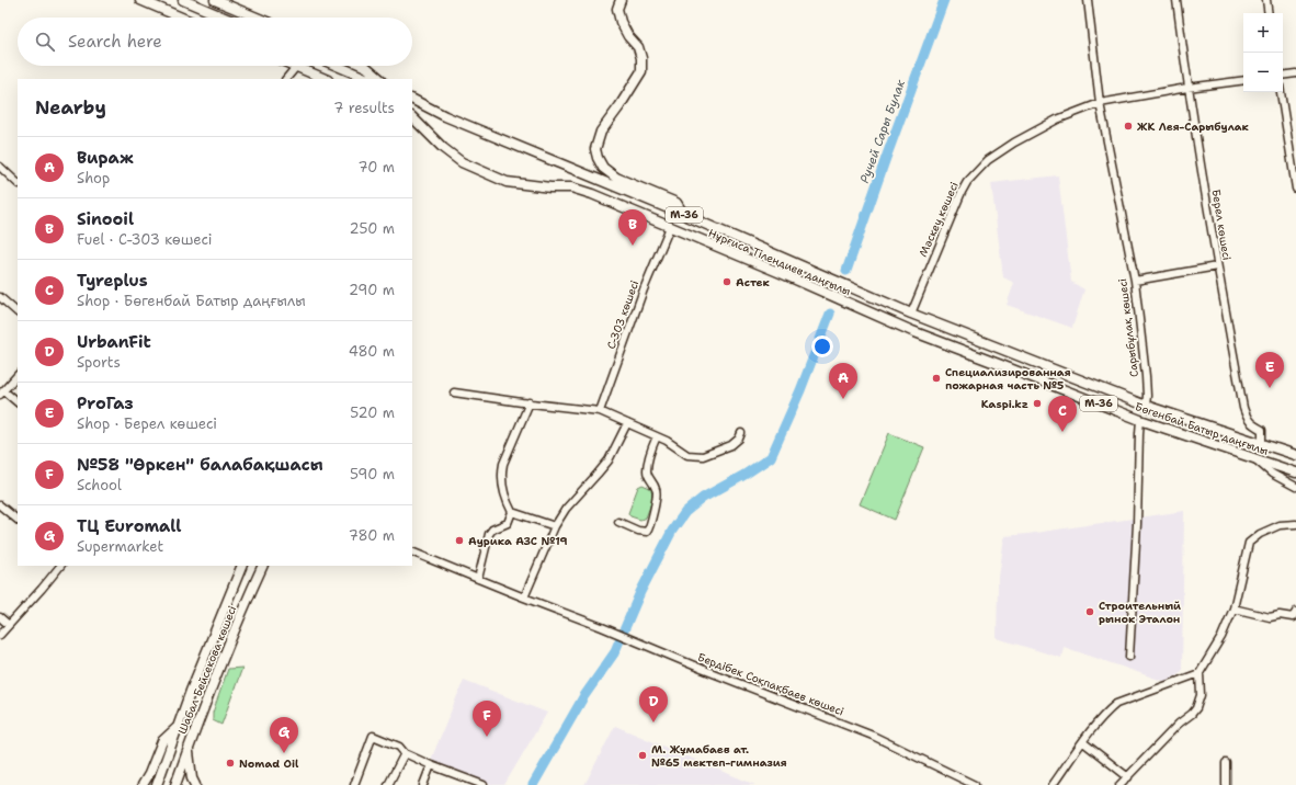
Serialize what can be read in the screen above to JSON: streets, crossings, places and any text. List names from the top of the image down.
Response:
{
  "streets": {
    "main road": [
      "M-36",
      "Мәскеу көшесі",
      "Нұрғиса Тілендиев даңғылы",
      "Сарыбұлақ көшесі",
      "Бөгенбай Батыр даңғылы",
      "Шабал Бейсекова көшесі"
    ],
    "street": ["Берел көшесі", "С-303 көшесі", "Бердібек Соқпақбаев көшесі"]
  },
  "crossings": [
    ["Мәскеу көшесі", "Берел көшесі"],
    ["Мәскеу көшесі", "Нұрғиса Тілендиев даңғылы"],
    ["Мәскеу көшесі", "Сарыбұлақ көшесі"],
    ["Мәскеу көшесі", "Бөгенбай Батыр даңғылы"],
    ["Берел көшесі", "Бөгенбай Батыр даңғылы"],
    ["Нұрғиса Тілендиев даңғылы", "С-303 көшесі"],
    ["Нұрғиса Тілендиев даңғылы", "Бөгенбай Батыр даңғылы"],
    ["Сарыбұлақ көшесі", "Бөгенбай Батыр даңғылы"]
  ],
  "water": ["Ручей Сары Булак"],
  "places": [
    "ЖК Лея-Сарыбулак",
    "Астек",
    "Специализированная пожарная часть №5",
    "Kaspi.kz",
    "Аурика АЗС №19",
    "Строительный рынок Эталон",
    "М. Жұмабаев ат. №65 мектеп-гимназия",
    "Nomad Oil"
  ],
  "page": {
    "map_buttons": ["+", "−"],
    "search": "Search here",
    "heading": ["Nearby", "7 results"],
    "list": [
      {
        "mark": "A",
        "name": "Вираж",
        "note": "Shop",
        "value": "70 m"
      },
      {
        "mark": "B",
        "name": "Sinooil",
        "note": "Fuel · С-303 көшесі",
        "value": "250 m"
      },
      {
        "mark": "C",
        "name": "Tyreplus",
        "note": "Shop · Бөгенбай Батыр даңғылы",
        "value": "290 m"
      },
      {
        "mark": "D",
        "name": "UrbanFit",
        "note": "Sports",
        "value": "480 m"
      },
      {
        "mark": "E",
        "name": "ProГаз",
        "note": "Shop · Берел көшесі",
        "value": "520 m"
      },
      {
        "mark": "F",
        "name": "№58 \"Өркен\" балабақшасы",
        "note": "School",
        "value": "590 m"
      },
      {
        "mark": "G",
        "name": "ТЦ Euromall",
        "note": "Supermarket",
        "value": "780 m"
      }
    ],
    "pins": [
      "B",
      "E",
      "A",
      "C",
      "D",
      "F",
      "G"
    ]
  }
}
